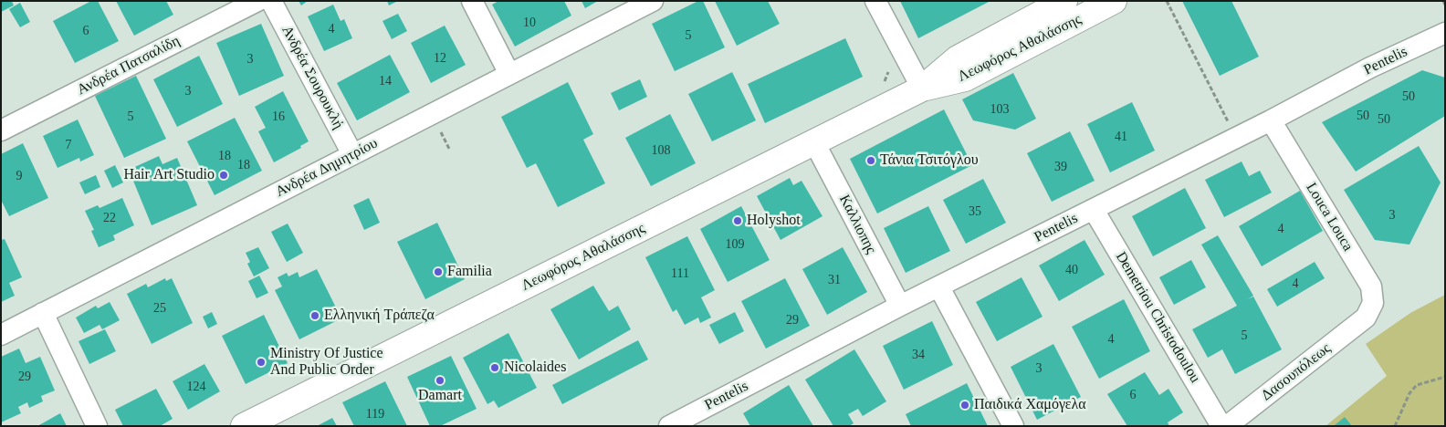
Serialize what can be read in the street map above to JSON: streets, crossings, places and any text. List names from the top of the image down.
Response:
{
  "streets": {
    "main road": ["Λεωφόρος Αθαλάσσης"],
    "street": [
      "Pentelis",
      "Ανδρέα Πατσαλίδη",
      "Ανδρέα Σουρουκλή",
      "Ανδρέα Δημητρίου",
      "Louca Louca",
      "Καλλιοπης",
      "Demetriou Christodoulou",
      "Δασουπόλεως"
    ]
  },
  "crossings": [
    ["Λεωφόρος Αθαλάσσης", "Καλλιοπης"],
    ["Pentelis", "Louca Louca"],
    ["Pentelis", "Καλλιοπης"],
    ["Pentelis", "Demetriou Christodoulou"],
    ["Ανδρέα Σουρουκλή", "Ανδρέα Δημητρίου"],
    ["Louca Louca", "Δασουπόλεως"]
  ],
  "places": [
    "Τάνια Τσιτόγλου",
    "Hair Art Studio",
    "Holyshot",
    "Familia",
    "Ελληνική Τράπεζα",
    "Ministry Of Justice And Public Order",
    "Nicolaides",
    "Damart",
    "Παιδικά Χαμόγελα"
  ],
  "house_numbers": [
    "10",
    "4",
    "6",
    "5",
    "12",
    "3",
    "14",
    "3",
    "50",
    "103",
    "50",
    "5",
    "16",
    "50",
    "41",
    "7",
    "108",
    "18",
    "18",
    "39",
    "9",
    "35",
    "3",
    "22",
    "4",
    "109",
    "40",
    "111",
    "31",
    "4",
    "25",
    "29",
    "5",
    "4",
    "34",
    "3",
    "29",
    "124",
    "6",
    "119"
  ]
}
